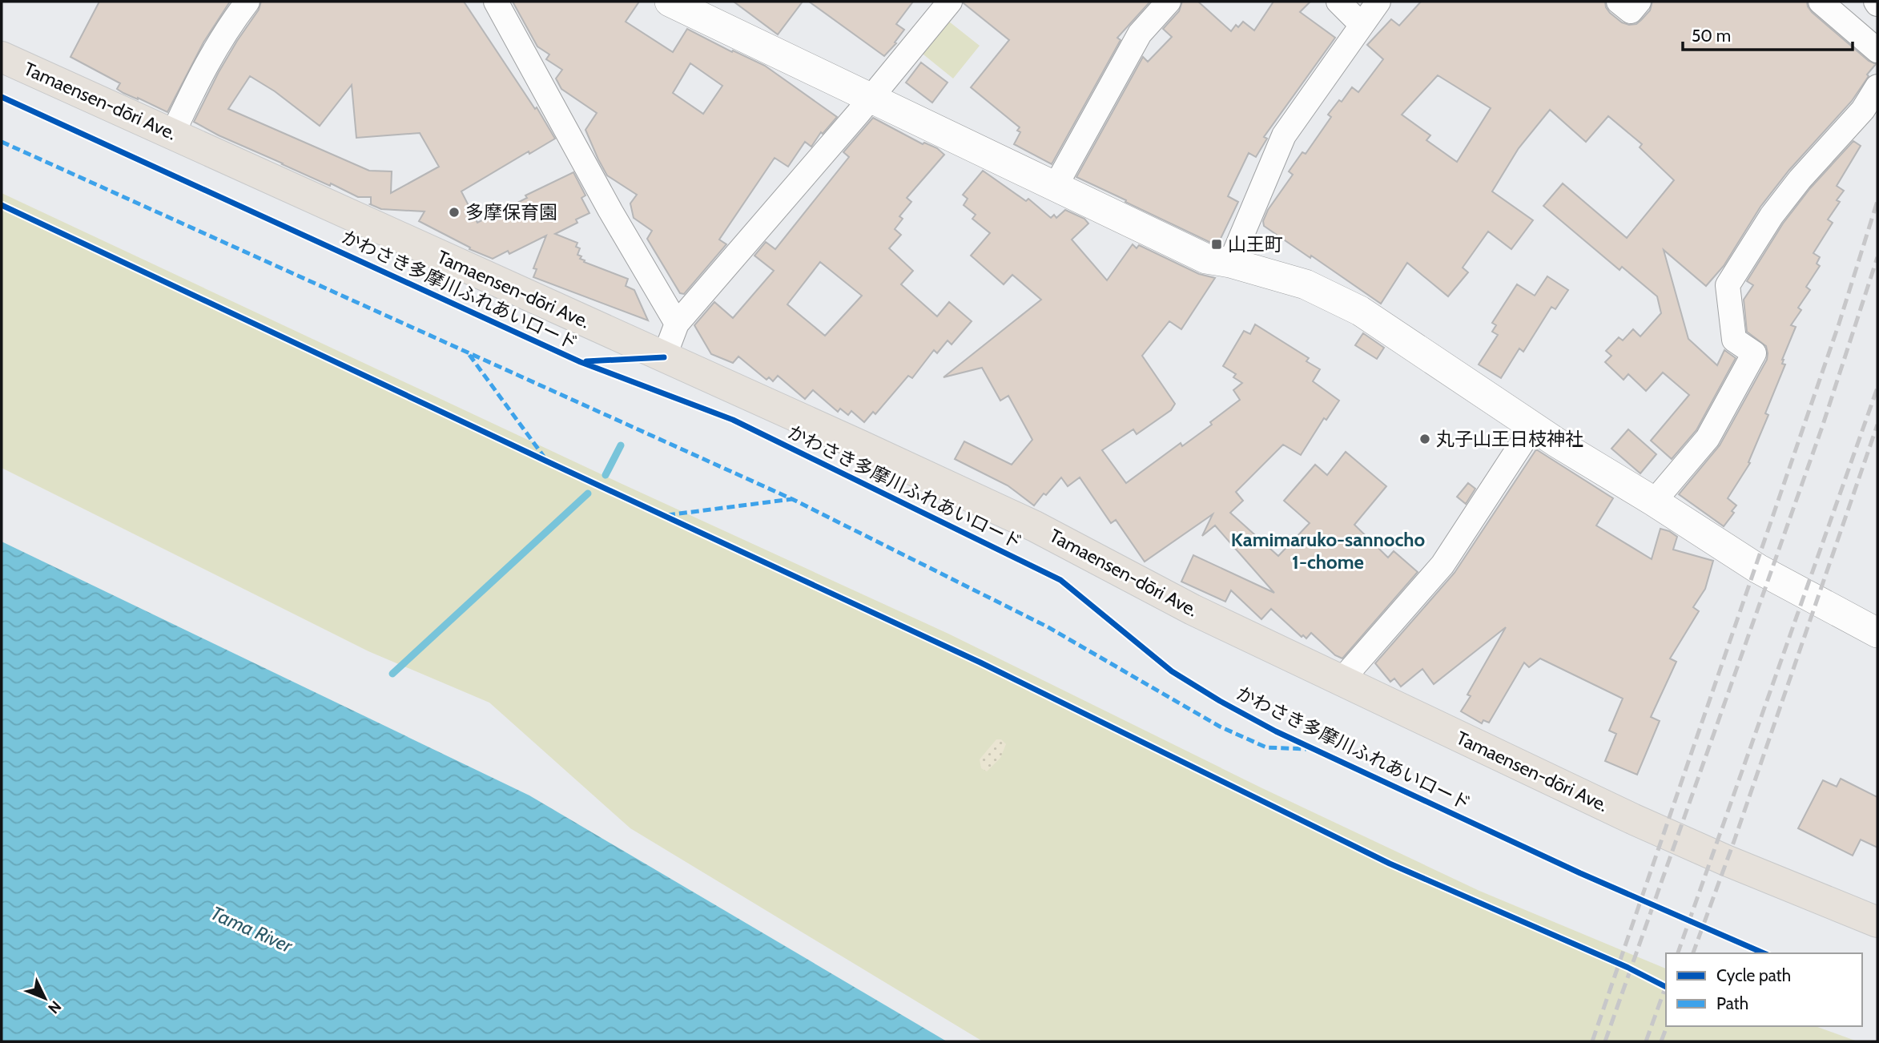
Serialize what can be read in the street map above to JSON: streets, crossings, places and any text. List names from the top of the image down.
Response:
{
  "streets": {
    "main road": ["Tamaensen-dōri Ave."],
    "cycle path": ["かわさき多摩川ふれあいロード"]
  },
  "districts": ["Kamimaruko-sannocho 1-chome"],
  "water": ["Tama River"],
  "places": {
    "other": ["多摩保育園", "丸子山王日枝神社"],
    "transit": ["山王町"]
  },
  "legend": ["Cycle path", "Path"],
  "scale_bar": "50 m",
  "north": "bottom right"
}
